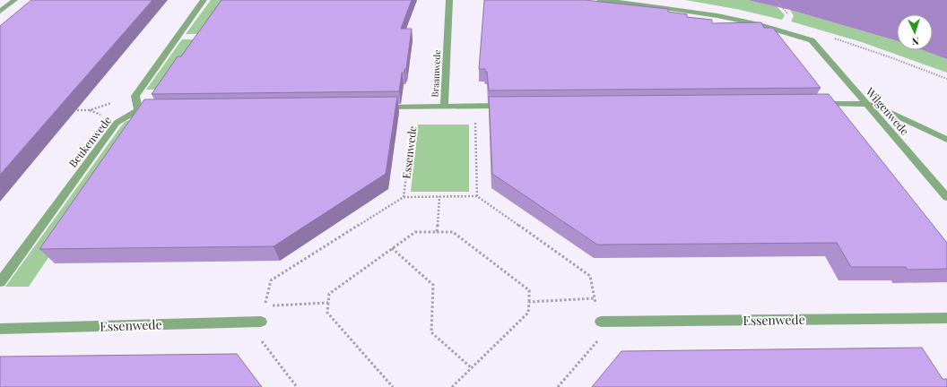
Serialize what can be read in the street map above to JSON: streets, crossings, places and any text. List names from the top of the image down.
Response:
{
  "streets": {
    "street": [
      "Braamwede",
      "Wilgenwede",
      "Beukenwede",
      "Essenwede"
    ]
  },
  "crossings": [
    ["Braamwede", "Essenwede"]
  ],
  "north": "bottom"
}
